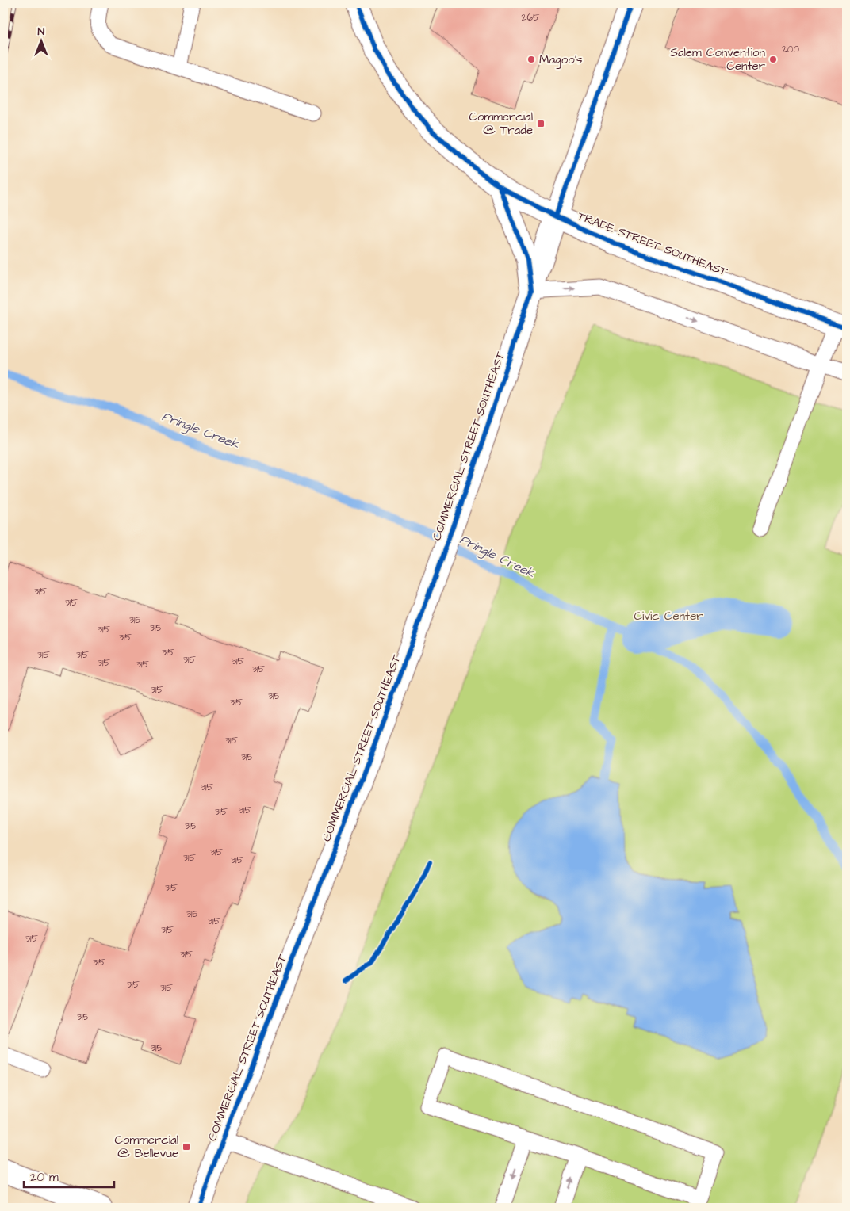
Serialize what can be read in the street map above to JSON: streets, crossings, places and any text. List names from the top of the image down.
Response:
{
  "streets": {
    "main road": ["TRADE STREET SOUTHEAST", "COMMERCIAL STREET SOUTHEAST"]
  },
  "crossings": [
    ["TRADE STREET SOUTHEAST", "COMMERCIAL STREET SOUTHEAST"]
  ],
  "water": ["Pringle Creek"],
  "parks": ["Civic Center"],
  "places": {
    "other": ["Magoo's", "Salem Convention Center"],
    "transit": ["Commercial @ Trade", "Commercial @ Bellevue"]
  },
  "house_numbers": [
    "265",
    "200",
    "315",
    "315",
    "315",
    "315",
    "315",
    "315",
    "315",
    "315",
    "315",
    "315",
    "315",
    "315",
    "315",
    "315",
    "315",
    "315",
    "315",
    "315",
    "315",
    "315",
    "315",
    "315",
    "315",
    "315",
    "315",
    "315",
    "315",
    "315",
    "315",
    "315",
    "315",
    "315",
    "315",
    "315",
    "315",
    "315",
    "315"
  ],
  "scale_bar": "20 m",
  "north": "top"
}
